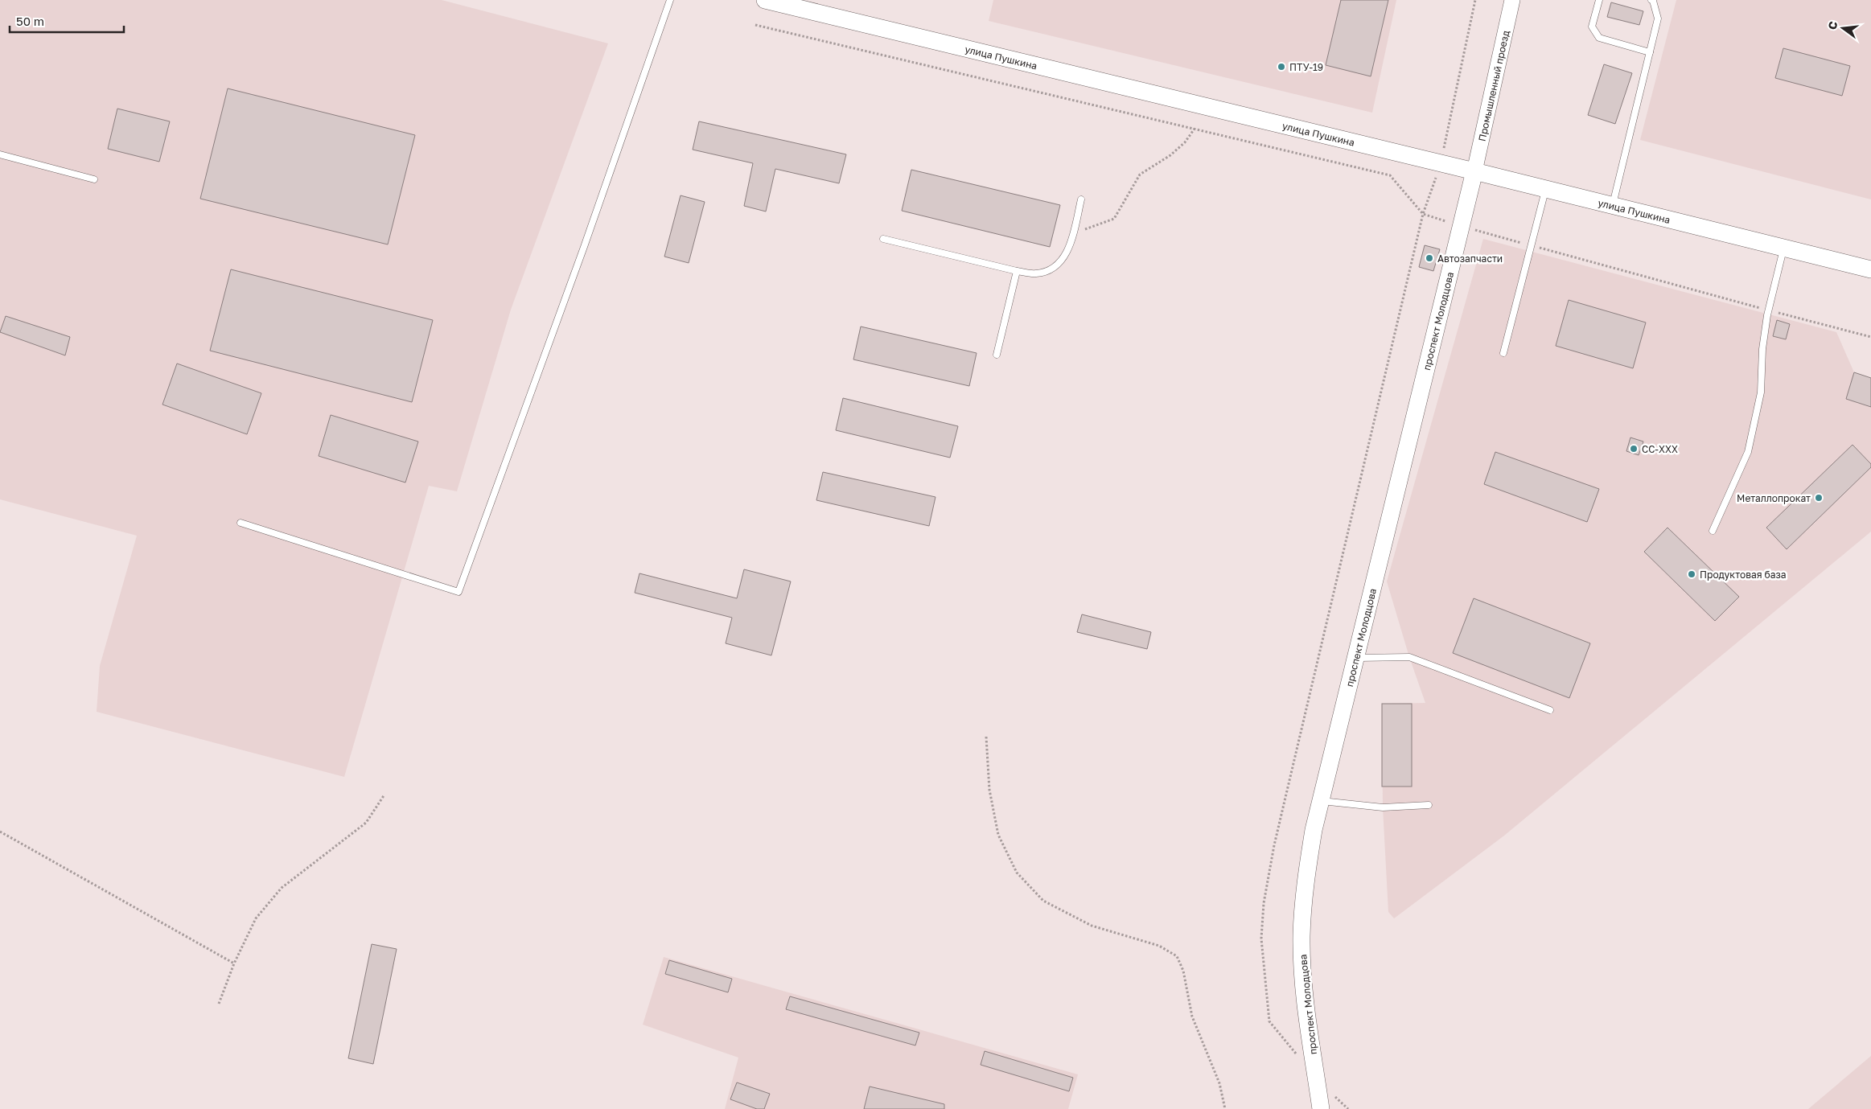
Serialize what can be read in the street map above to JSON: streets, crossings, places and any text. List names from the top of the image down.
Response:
{
  "streets": {
    "main road": ["улица Пушкина", "проспект Молодцова"],
    "street": ["Промышленный проезд"]
  },
  "crossings": [
    ["улица Пушкина", "Промышленный проезд"],
    ["улица Пушкина", "проспект Молодцова"],
    ["Промышленный проезд", "проспект Молодцова"]
  ],
  "places": [
    "ПТУ-19",
    "Автозапчасти",
    "СС-ХХХ",
    "Металлопрокат",
    "Продуктовая база"
  ],
  "scale_bar": "50 m",
  "north": "left"
}
